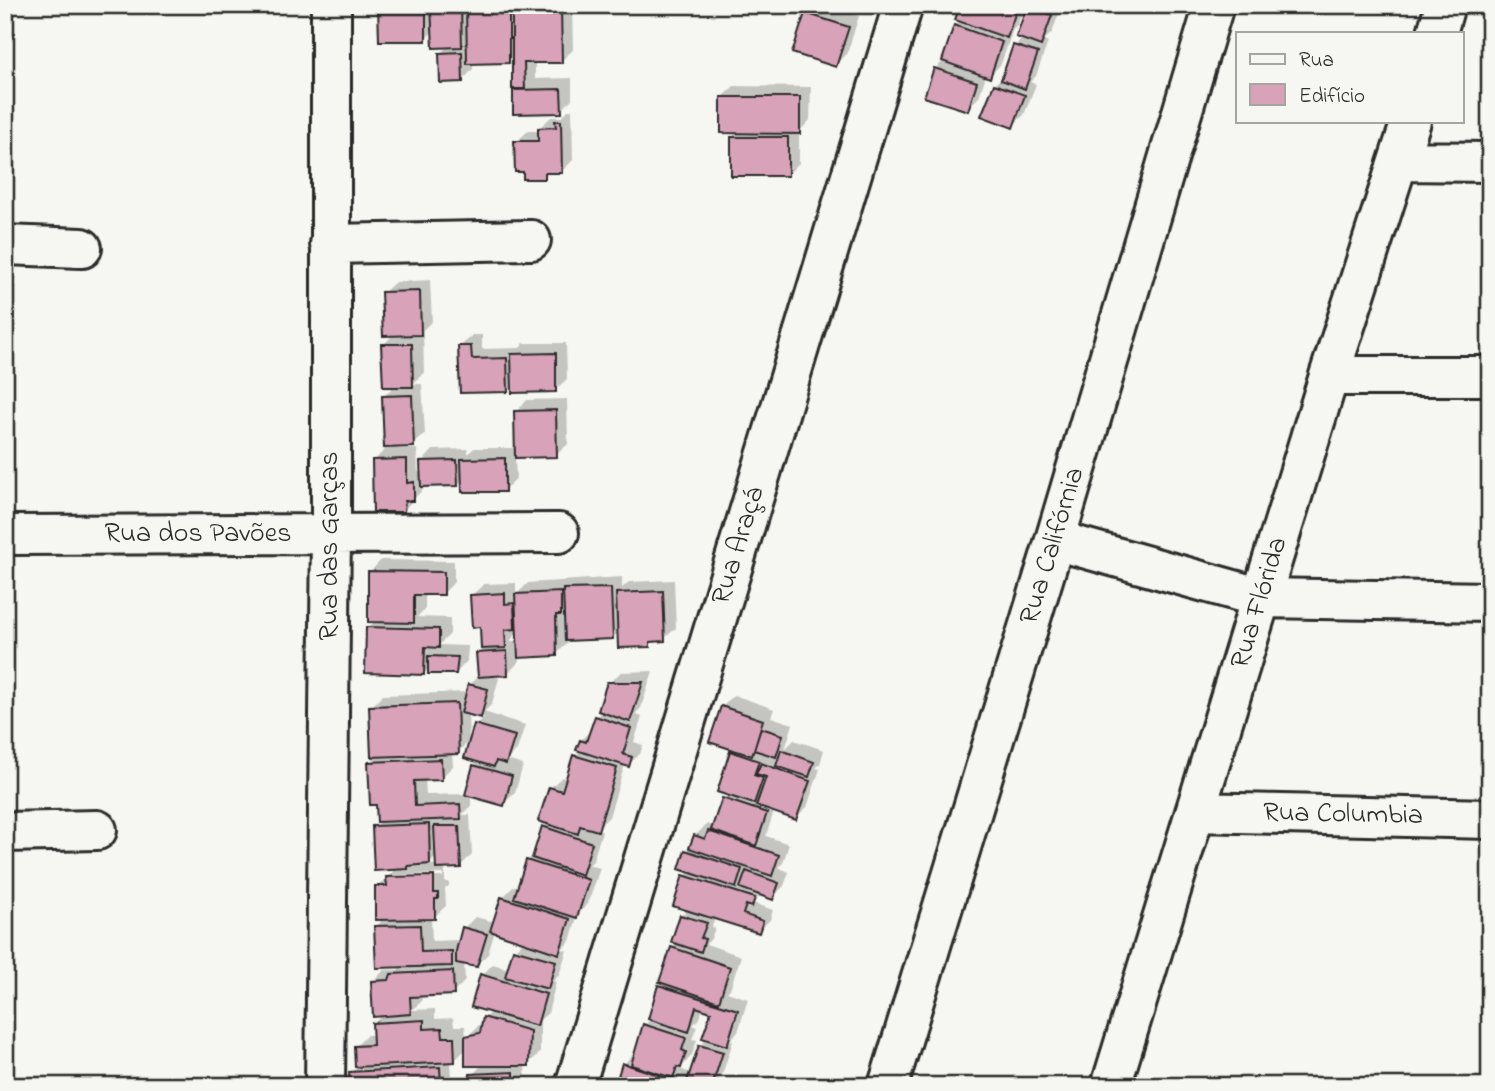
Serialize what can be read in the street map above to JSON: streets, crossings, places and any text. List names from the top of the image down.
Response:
{
  "streets": {
    "street": [
      "Rua dos Pavões",
      "Rua das Garças",
      "Rua Araçá",
      "Rua Califórnia",
      "Rua Flórida",
      "Rua Columbia"
    ]
  },
  "crossings": [
    ["Rua dos Pavões", "Rua das Garças"],
    ["Rua Flórida", "Rua Columbia"]
  ],
  "legend": ["Rua", "Edifício"]
}
